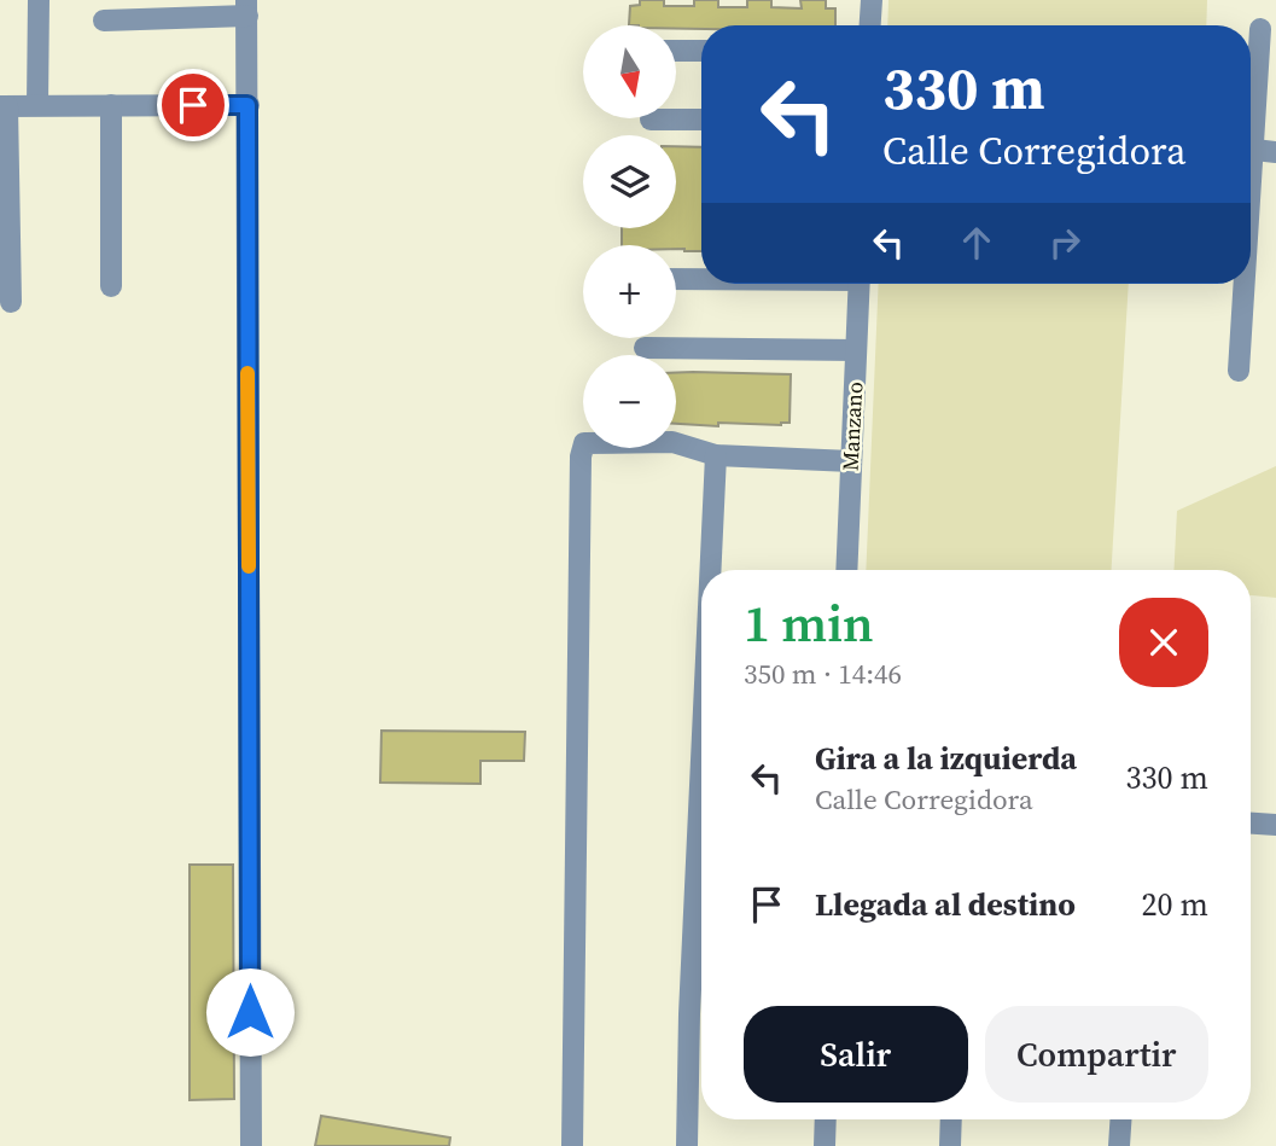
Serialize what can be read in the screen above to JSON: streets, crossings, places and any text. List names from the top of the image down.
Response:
{
  "streets": {
    "street": ["Manzano"]
  },
  "north": "bottom",
  "page": {
    "map_buttons": ["+", "−"],
    "turn": ["330 m", "Calle Corregidora"],
    "heading": ["1 min", "350 m · 14:46"],
    "list": [
      {
        "name": "Gira a la izquierda",
        "note": "Calle Corregidora",
        "value": "330 m"
      },
      {
        "name": "Llegada al destino",
        "value": "20 m"
      }
    ],
    "buttons": ["Salir", "Compartir"]
  }
}
